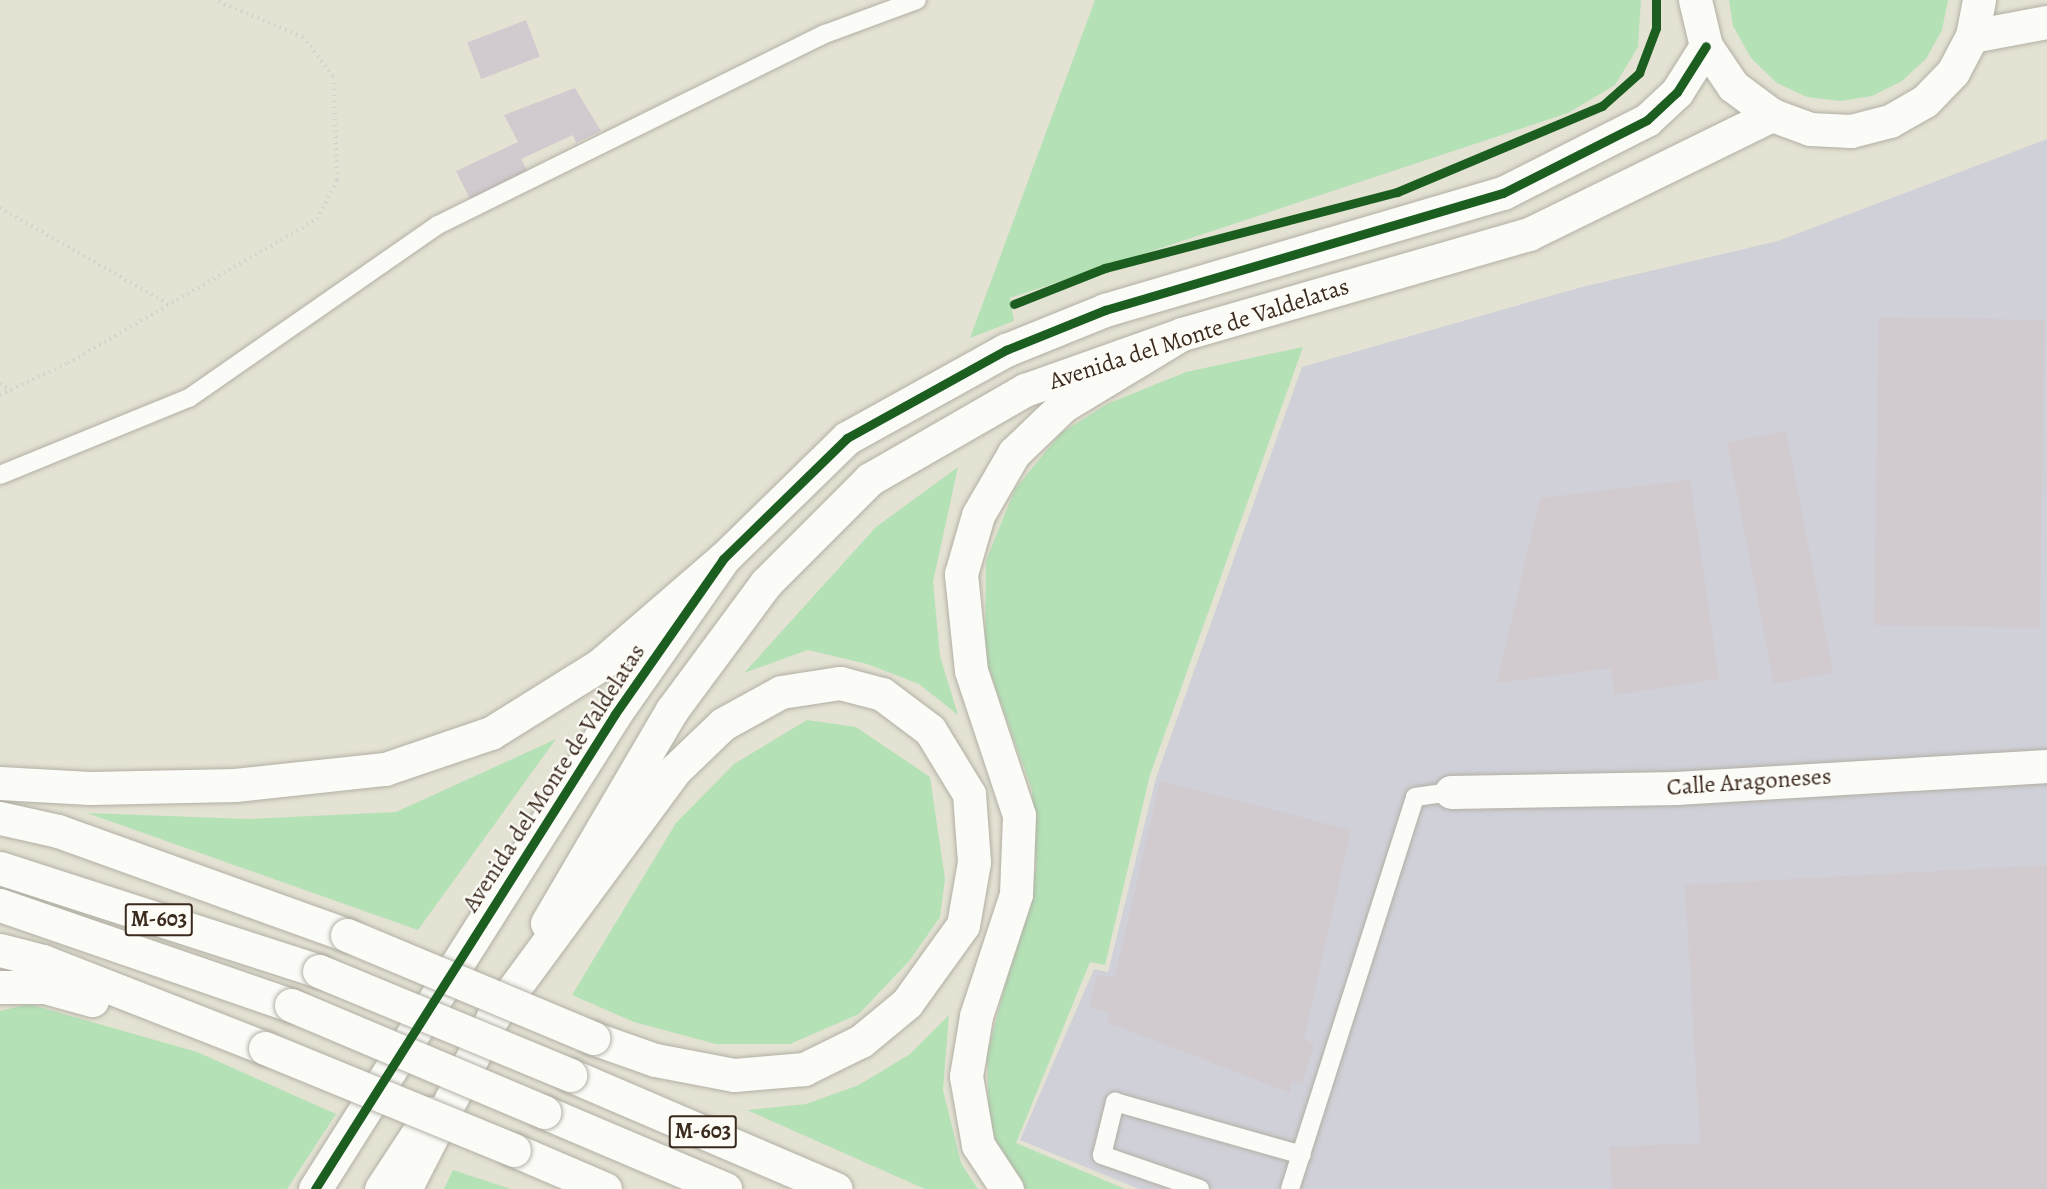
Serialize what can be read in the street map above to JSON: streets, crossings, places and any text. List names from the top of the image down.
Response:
{
  "streets": {
    "main road": ["Avenida del Monte de Valdelatas", "Calle Aragoneses", "M-603"]
  }
}
